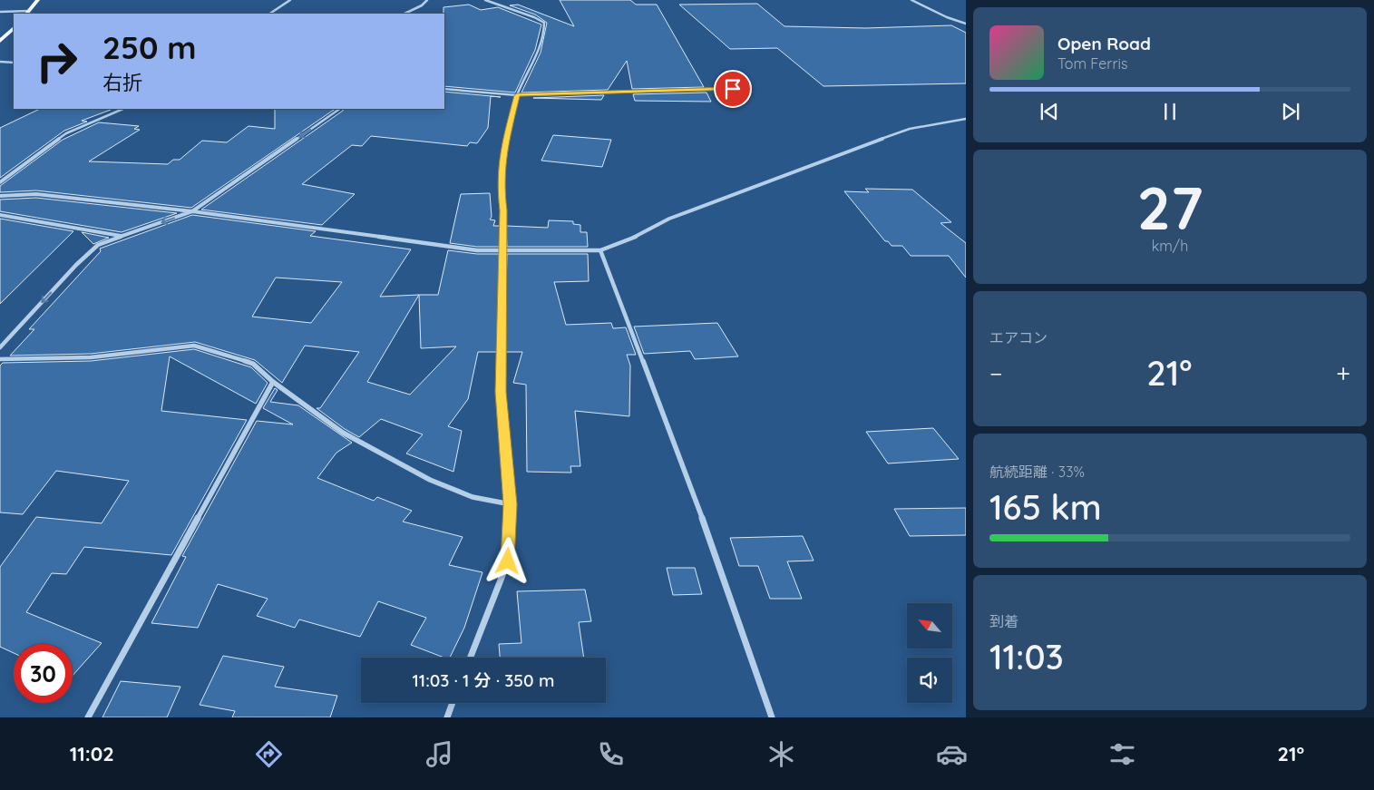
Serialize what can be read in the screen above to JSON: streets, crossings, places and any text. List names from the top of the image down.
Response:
{
  "north": "top left",
  "page": {
    "turn": ["250 m", "右折"],
    "song": ["Open Road", "Tom Ferris"],
    "tile": [
      ["27", "km/h"],
      "エアコン",
      ["航続距離 · 33%", "165 km"],
      ["到着", "11:03"]
    ],
    "heat": ["−", "21°", "+"],
    "limit": "30",
    "trip": "11:03 · 1 分 · 350 m",
    "tabs": ["11:02", "21°"]
  }
}
